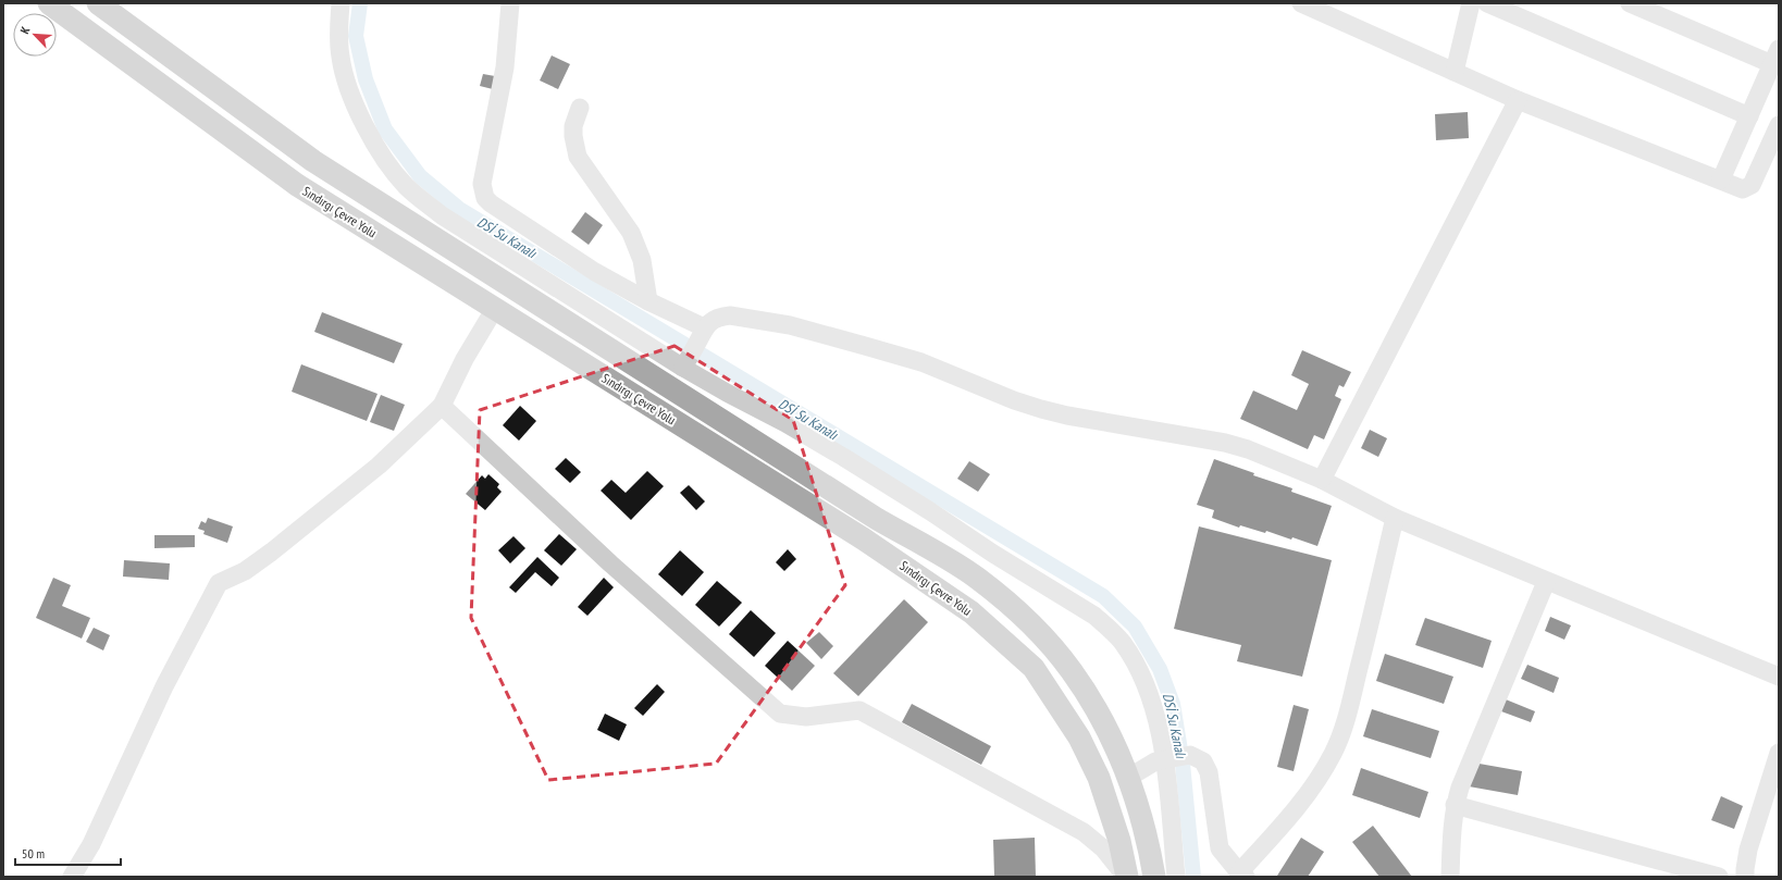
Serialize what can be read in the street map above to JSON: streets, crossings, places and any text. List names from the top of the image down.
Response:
{
  "streets": {
    "main road": ["Sındırgı Çevre Yolu"]
  },
  "water": ["DSİ Su Kanalı"],
  "scale_bar": "50 m",
  "north": "top left"
}
